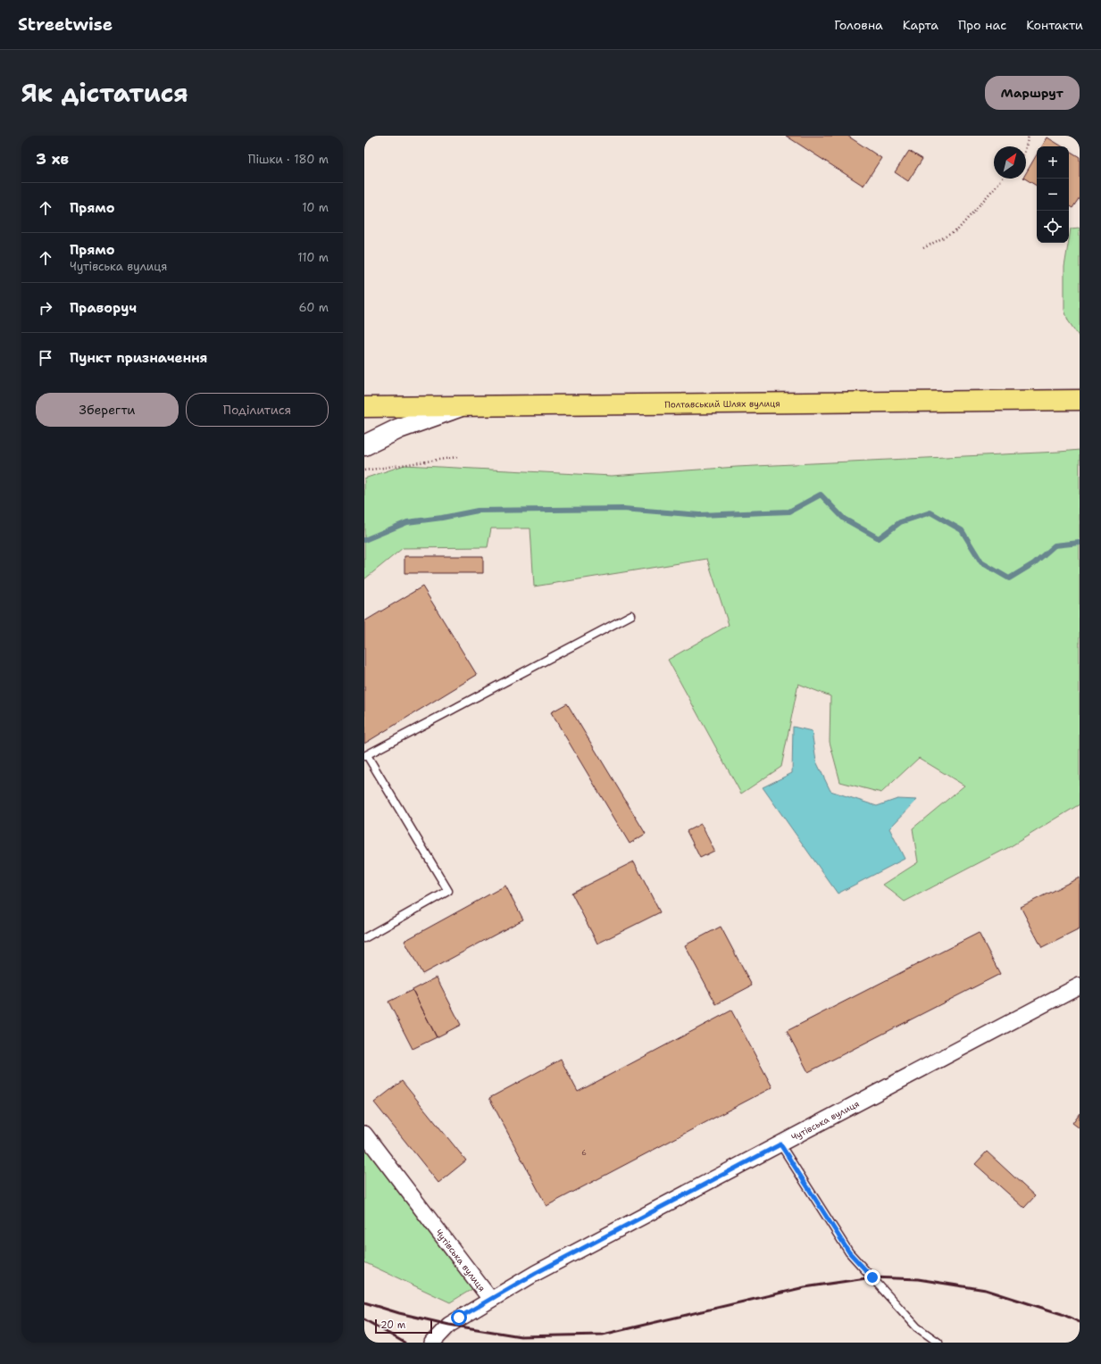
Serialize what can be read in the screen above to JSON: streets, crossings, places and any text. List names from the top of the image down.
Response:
{
  "streets": {
    "main road": ["Полтавський Шлях вулиця"],
    "street": ["Чутівська вулиця"]
  },
  "house_numbers": ["6"],
  "scale_bar": "20 m",
  "north": "top right",
  "page": {
    "header": "Streetwise",
    "nav": [
      "Головна",
      "Карта",
      "Про нас",
      "Контакти"
    ],
    "title": "Як дістатися",
    "buttons": [
      "Маршрут",
      ["Зберегти", "Поділитися"]
    ],
    "heading": ["3 хв", "Пішки · 180 m"],
    "map_buttons": ["+", "−"],
    "list": [
      ["Прямо", "10 m"],
      ["Прямо", "Чутівська вулиця", "110 m"],
      ["Праворуч", "60 m"],
      "Пункт призначення"
    ],
    "scale": "20 m"
  }
}
